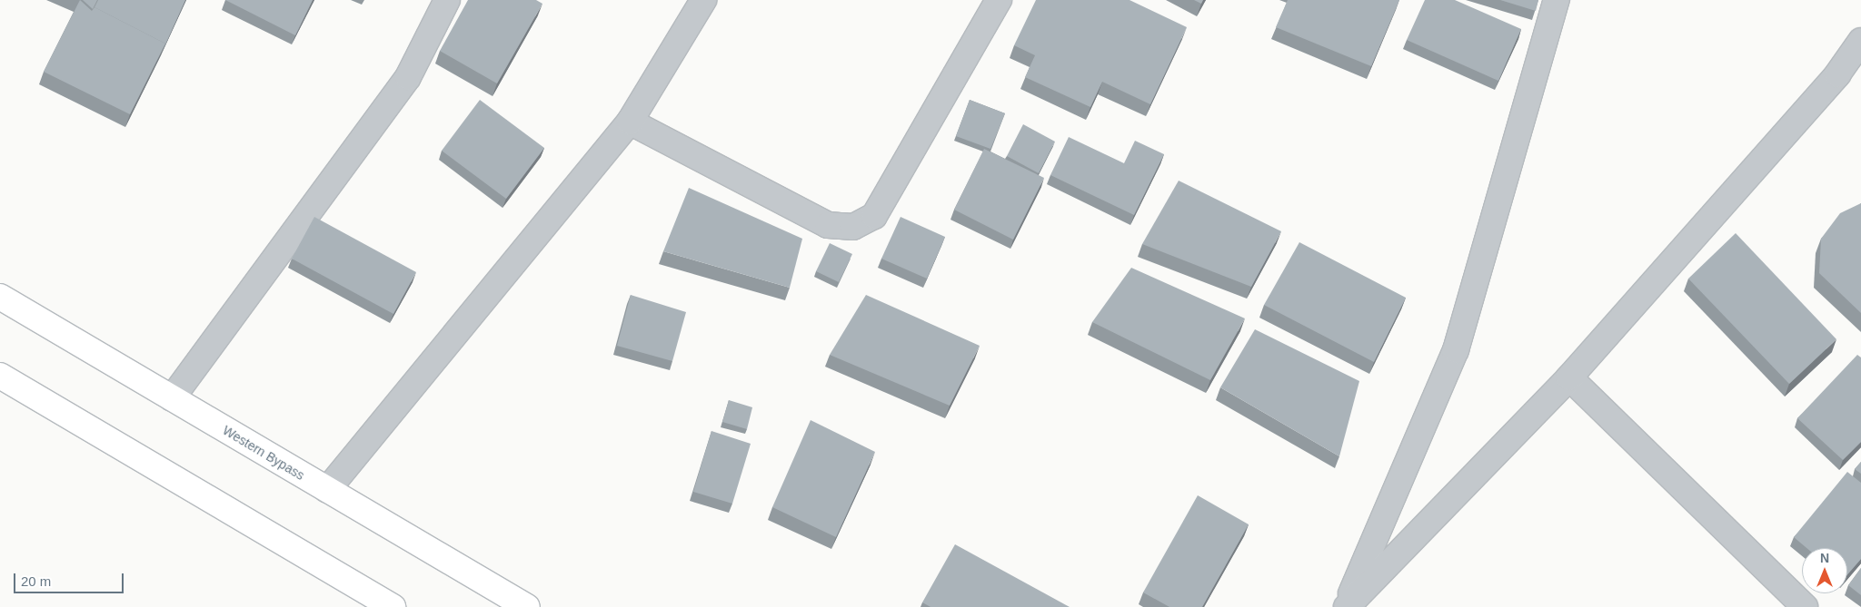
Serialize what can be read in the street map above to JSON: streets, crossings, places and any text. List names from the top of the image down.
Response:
{
  "streets": {
    "main road": ["Western Bypass"]
  },
  "scale_bar": "20 m",
  "north": "top"
}
